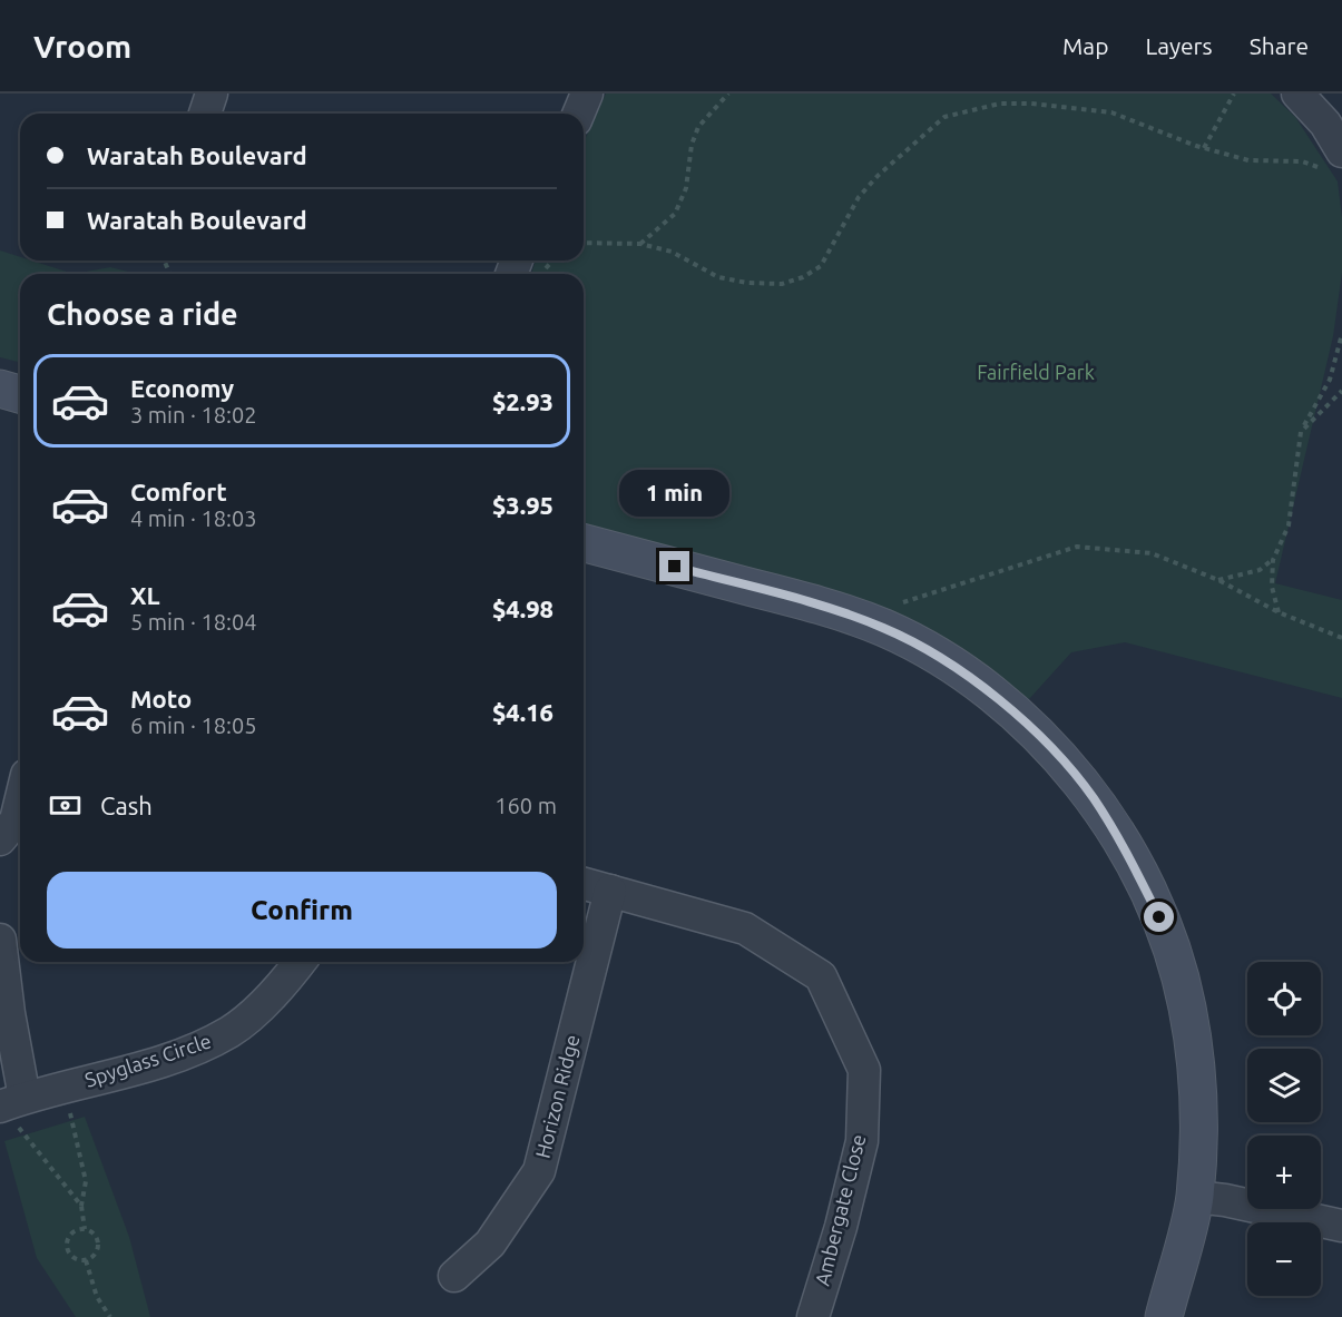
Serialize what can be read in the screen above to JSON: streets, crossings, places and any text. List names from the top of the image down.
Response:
{
  "streets": {
    "street": ["Spyglass Circle", "Horizon Ridge", "Ambergate Close"]
  },
  "crossings": [
    ["Horizon Ridge", "Ambergate Close"]
  ],
  "parks": ["Fairfield Park"],
  "page": {
    "header": "Vroom",
    "nav": ["Map", "Layers", "Share"],
    "banner": ["Waratah Boulevard", "Waratah Boulevard"],
    "heading": "Choose a ride",
    "list": [
      {
        "name": "Economy",
        "note": "3 min · 18:02",
        "value": "$2.93"
      },
      {
        "name": "Comfort",
        "note": "4 min · 18:03",
        "value": "$3.95"
      },
      {
        "name": "XL",
        "note": "5 min · 18:04",
        "value": "$4.98"
      },
      {
        "name": "Moto",
        "note": "6 min · 18:05",
        "value": "$4.16"
      }
    ],
    "bubble": "1 min",
    "pay": ["Cash", "160 m"],
    "buttons": "Confirm",
    "map_buttons": ["+", "−"]
  }
}
